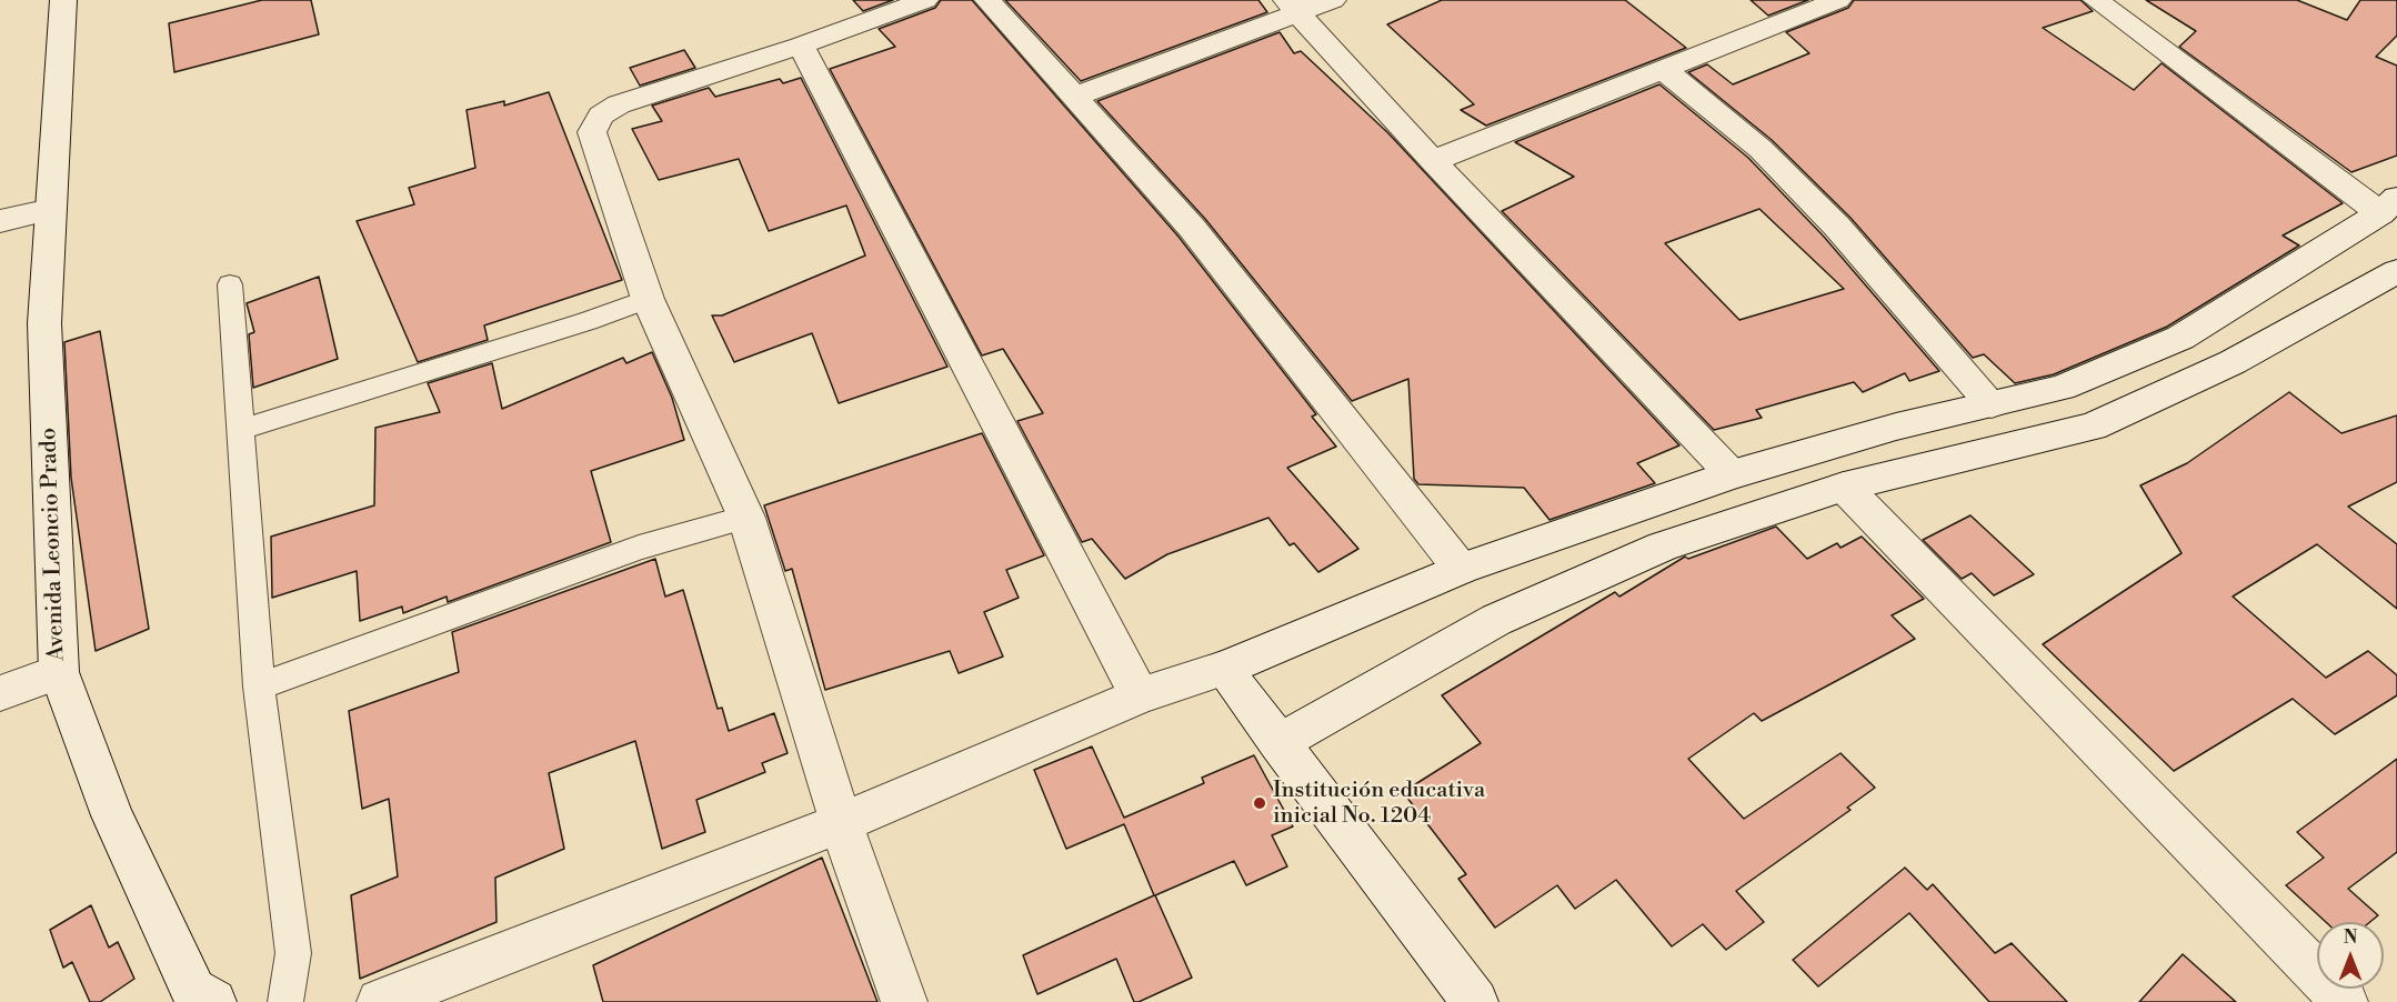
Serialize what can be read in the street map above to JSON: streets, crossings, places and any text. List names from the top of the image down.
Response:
{
  "streets": {
    "street": ["Avenida Leoncio Prado"]
  },
  "places": ["Institución educativa inicial No. 1204"],
  "north": "top"
}
